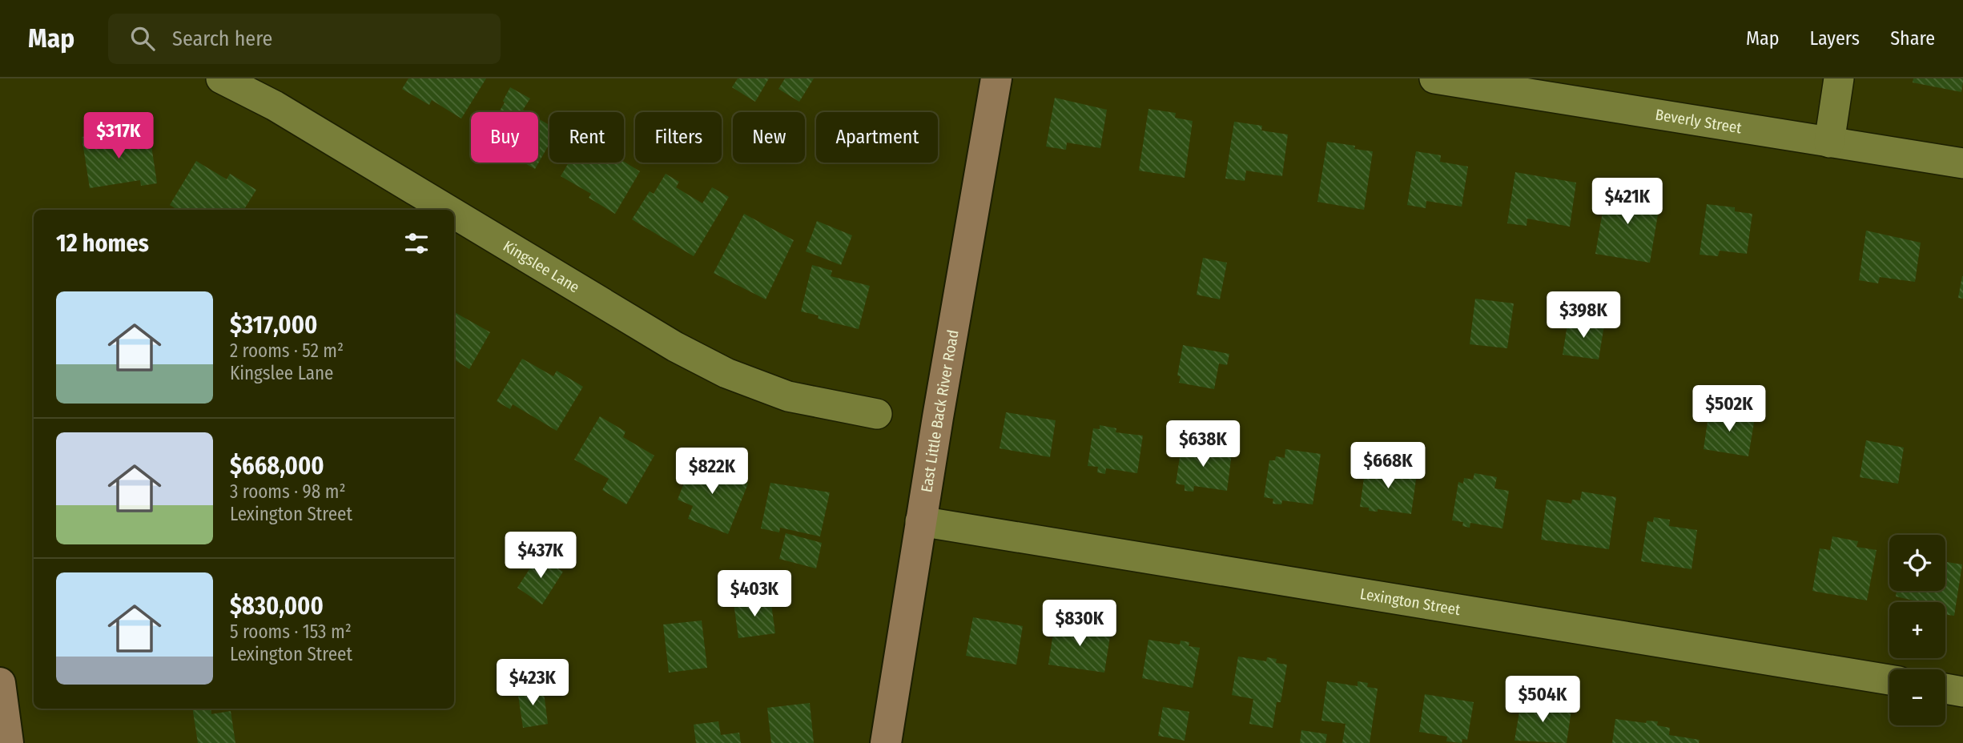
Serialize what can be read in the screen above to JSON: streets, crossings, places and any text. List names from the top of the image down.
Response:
{
  "streets": {
    "street": [
      "Beverly Street",
      "Kingslee Lane",
      "East Little Back River Road",
      "Lexington Street"
    ]
  },
  "crossings": [
    ["East Little Back River Road", "Lexington Street"]
  ],
  "page": {
    "header": "Map",
    "search": "Search here",
    "nav": ["Map", "Layers", "Share"],
    "price": [
      "$317K",
      "$421K",
      "$398K",
      "$502K",
      "$638K",
      "$668K",
      "$822K",
      "$437K",
      "$403K",
      "$830K",
      "$423K",
      "$504K"
    ],
    "chip": [
      "Buy",
      "Rent",
      "Filters",
      "New",
      "Apartment"
    ],
    "heading": "12 homes",
    "list": [
      {
        "name": "$317,000",
        "note": "2 rooms · 52 m² · Kingslee Lane"
      },
      {
        "name": "$668,000",
        "note": "3 rooms · 98 m² · Lexington Street"
      },
      {
        "name": "$830,000",
        "note": "5 rooms · 153 m² · Lexington Street"
      }
    ],
    "map_buttons": ["+", "−"]
  }
}
